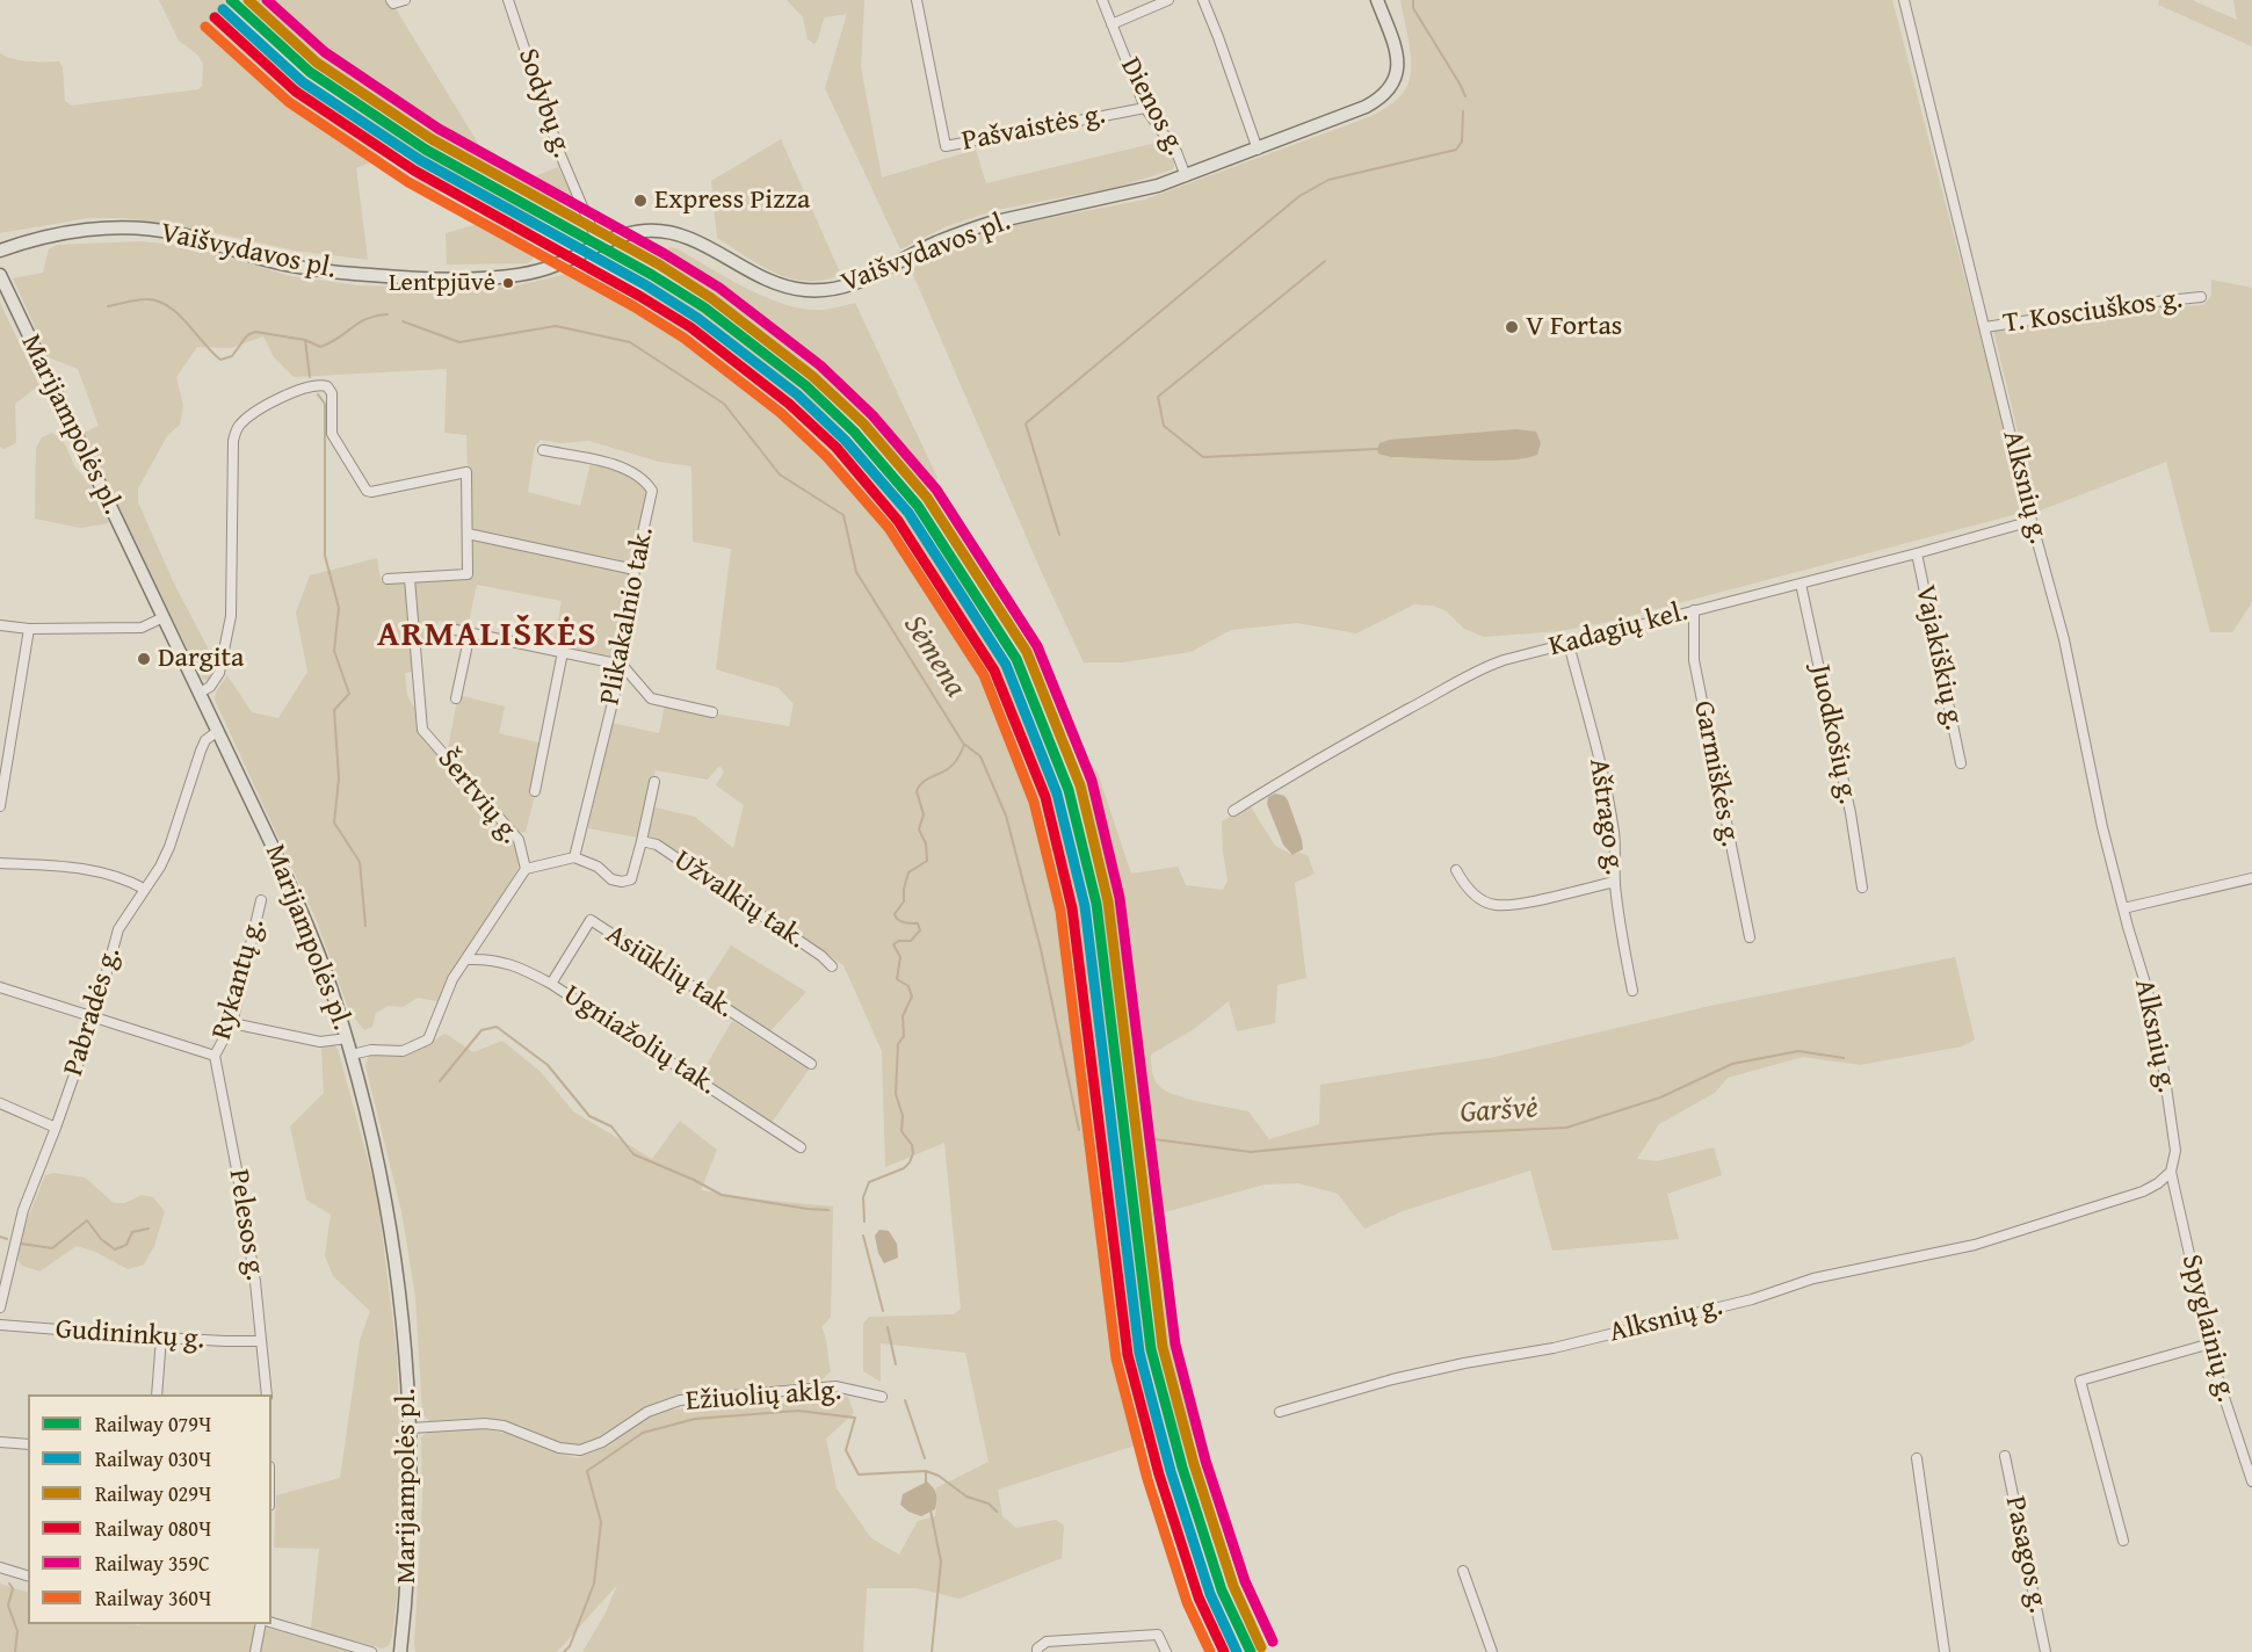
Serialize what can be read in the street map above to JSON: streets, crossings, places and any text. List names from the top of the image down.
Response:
{
  "streets": {
    "main road": ["Vaišvydavos pl.", "Marijampolės pl."],
    "street": [
      "Sodybų g.",
      "Dienos g.",
      "Pašvaistės g.",
      "T. Kosciuškos g.",
      "Alksnių g.",
      "Plikakalnio tak.",
      "Kadagių kel.",
      "Vajakiškių g.",
      "Juodkošių g.",
      "Garmiškės g.",
      "Šertvių g.",
      "Aštrago g.",
      "Užvalkių tak.",
      "Asiūklių tak.",
      "Rykantų g.",
      "Pabradės g.",
      "Ugniažolių tak.",
      "Pelesos g.",
      "Spyglainių g.",
      "Gudininkų g.",
      "Ežiuolių aklg.",
      "Pasagos g."
    ]
  },
  "crossings": [
    ["Sodybų g.", "Vaišvydavos pl."],
    ["Dienos g.", "Pašvaistės g."],
    ["Dienos g.", "Vaišvydavos pl."],
    ["T. Kosciuškos g.", "Alksnių g."],
    ["Marijampolės pl.", "Šertvių g."],
    ["Marijampolės pl.", "Pabradės g."],
    ["Marijampolės pl.", "Ežiuolių aklg."],
    ["Alksnių g.", "Kadagių kel."],
    ["Alksnių g.", "Spyglainių g."],
    ["Kadagių kel.", "Vajakiškių g."],
    ["Kadagių kel.", "Juodkošių g."],
    ["Kadagių kel.", "Garmiškės g."],
    ["Kadagių kel.", "Aštrago g."],
    ["Šertvių g.", "Ugniažolių tak."],
    ["Asiūklių tak.", "Ugniažolių tak."],
    ["Rykantų g.", "Pabradės g."],
    ["Rykantų g.", "Pelesos g."],
    ["Pelesos g.", "Gudininkų g."]
  ],
  "districts": ["ARMALIŠKĖS"],
  "water": ["Sėmena", "Garšvė"],
  "places": [
    "Express Pizza",
    "Lentpjūvė",
    "V Fortas",
    "Dargita"
  ],
  "lines": [
    "rail line 079Ч",
    "rail line 029Ч",
    "rail line 359С",
    "rail line 030Ч",
    "rail line 080Ч",
    "rail line 360Ч"
  ],
  "legend": [
    "Railway 079Ч",
    "Railway 030Ч",
    "Railway 029Ч",
    "Railway 080Ч",
    "Railway 359С",
    "Railway 360Ч"
  ]
}
